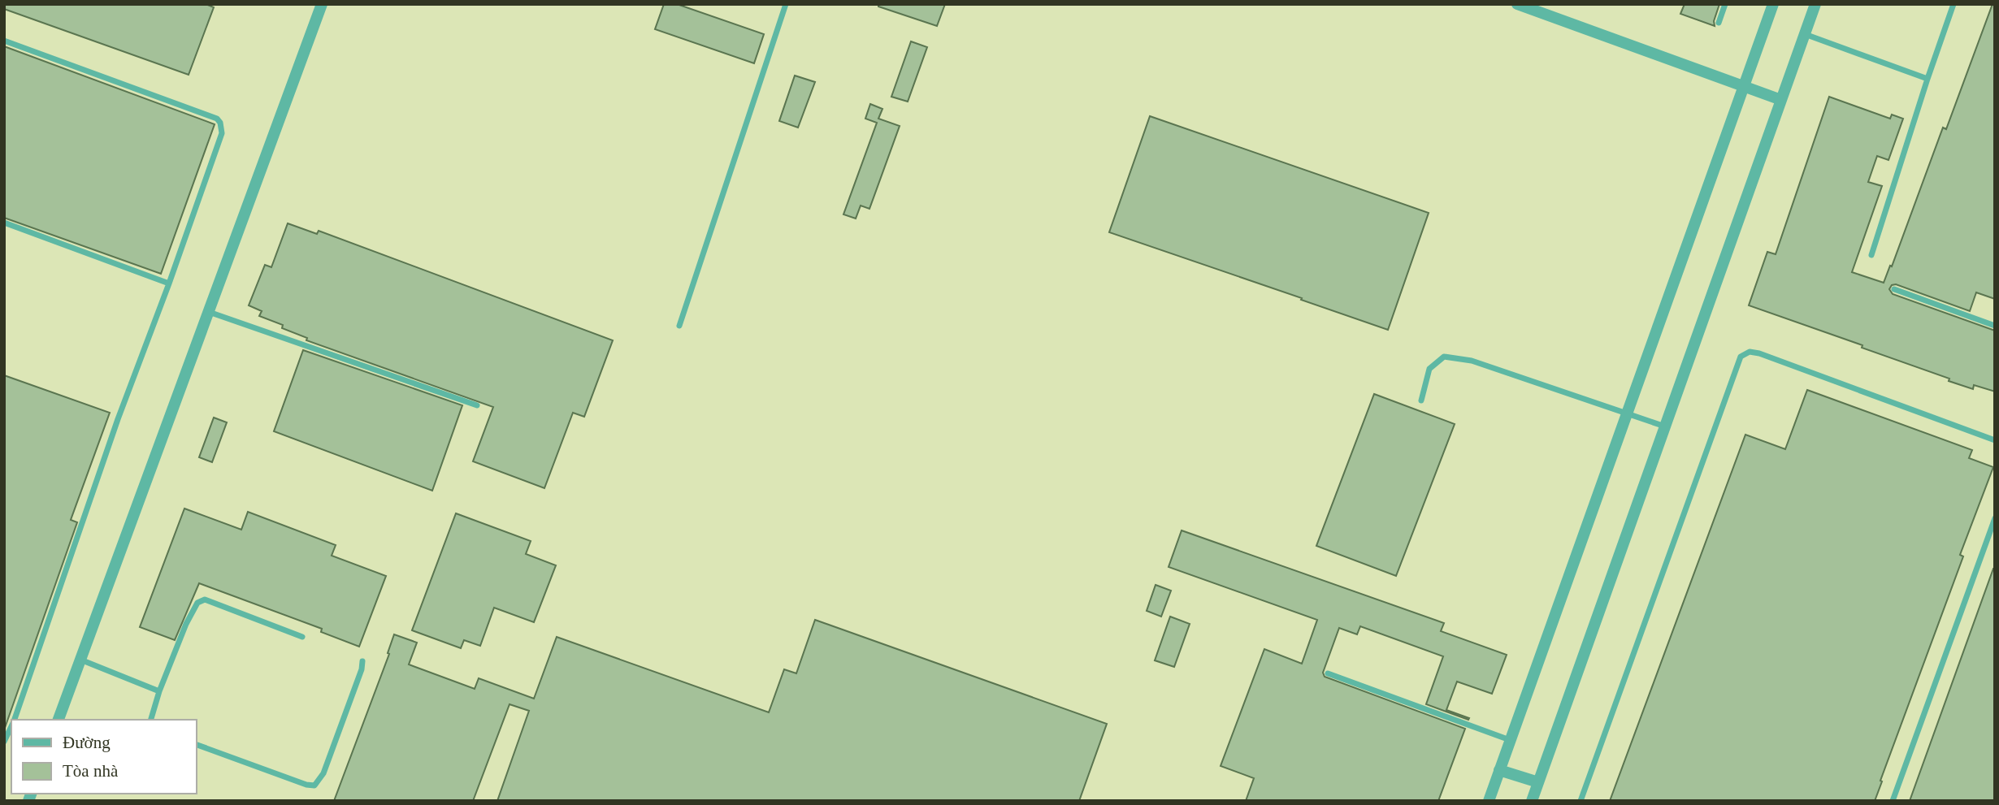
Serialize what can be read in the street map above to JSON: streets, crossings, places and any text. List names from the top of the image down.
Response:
{
  "legend": ["Đường", "Tòa nhà"]
}
